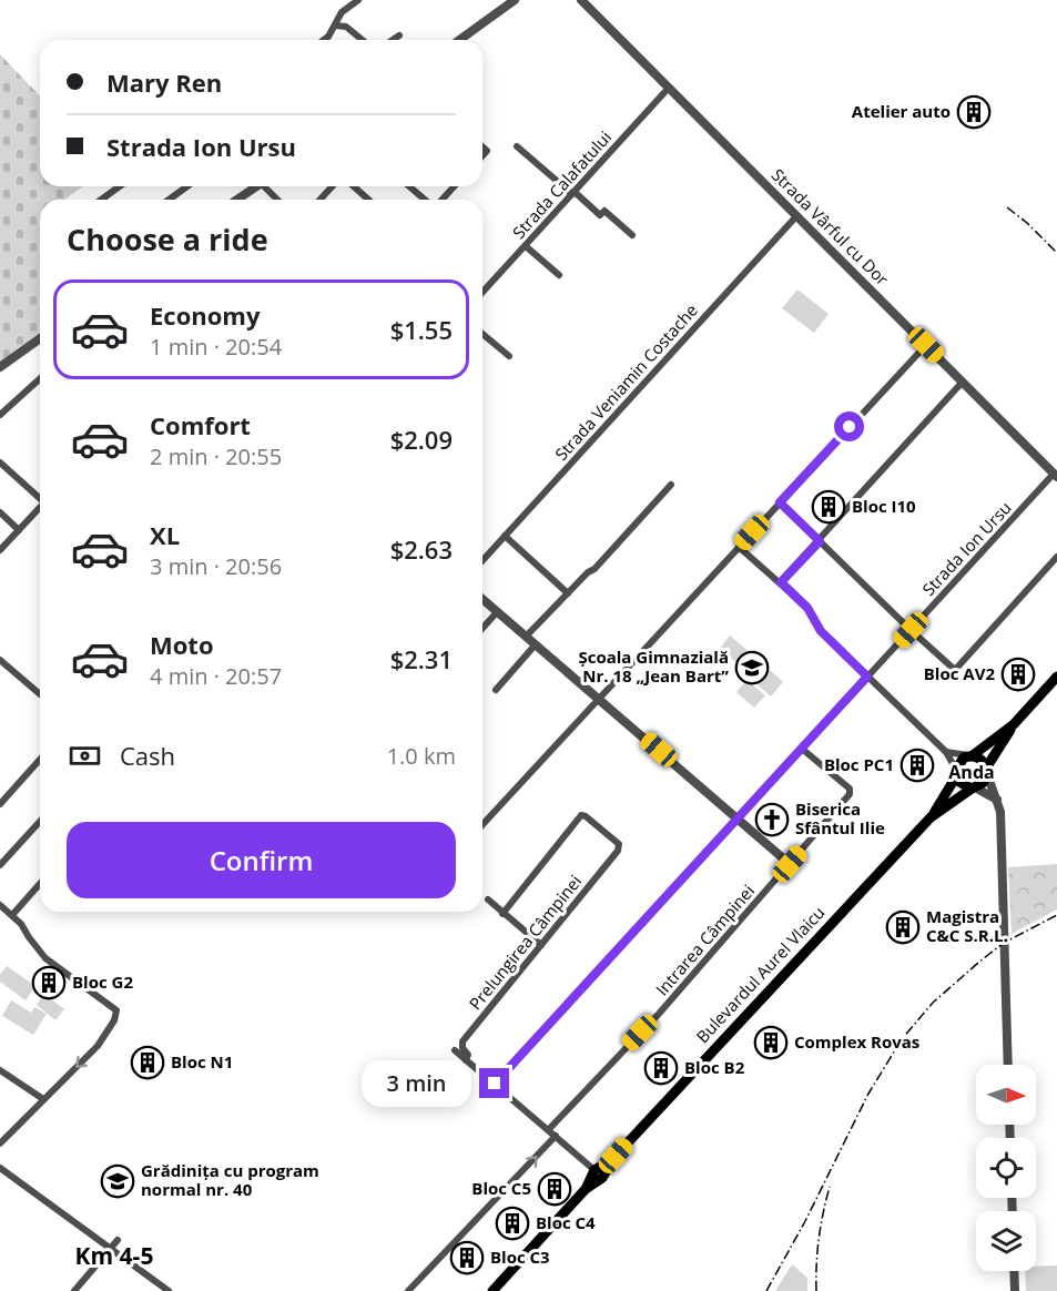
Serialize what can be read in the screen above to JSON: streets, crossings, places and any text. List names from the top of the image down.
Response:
{
  "streets": {
    "main road": ["Bulevardul Aurel Vlaicu"],
    "street": [
      "Strada Calafatului",
      "Strada Vârful cu Dor",
      "Strada Veniamin Costache",
      "Strada Ion Ursu",
      "Intrarea Câmpinei",
      "Prelungirea Câmpinei"
    ]
  },
  "crossings": [
    ["Strada Calafatului", "Strada Vârful cu Dor"],
    ["Strada Vârful cu Dor", "Strada Veniamin Costache"],
    ["Strada Vârful cu Dor", "Strada Ion Ursu"],
    ["Strada Ion Ursu", "Intrarea Câmpinei"]
  ],
  "districts": ["Anda", "Km 4-5"],
  "places": {
    "building": [
      "Atelier auto",
      "Bloc I10",
      "Bloc AV2",
      "Bloc PC1",
      "Magistra C&C S.R.L.",
      "Bloc G2",
      "Complex Rovas",
      "Bloc N1",
      "Bloc B2",
      "Bloc C5",
      "Bloc C4",
      "Bloc C3"
    ],
    "school or university": ["Școala Gimnazială Nr. 18 „Jean Bart”", "Grădinița cu program normal nr. 40"],
    "church": ["Biserica Sfântul Ilie"]
  },
  "north": "right",
  "page": {
    "banner": ["Mary Ren", "Strada Ion Ursu"],
    "heading": "Choose a ride",
    "list": [
      {
        "name": "Economy",
        "note": "1 min · 20:54",
        "value": "$1.55"
      },
      {
        "name": "Comfort",
        "note": "2 min · 20:55",
        "value": "$2.09"
      },
      {
        "name": "XL",
        "note": "3 min · 20:56",
        "value": "$2.63"
      },
      {
        "name": "Moto",
        "note": "4 min · 20:57",
        "value": "$2.31"
      }
    ],
    "pay": ["Cash", "1.0 km"],
    "buttons": "Confirm",
    "bubble": "3 min"
  }
}
